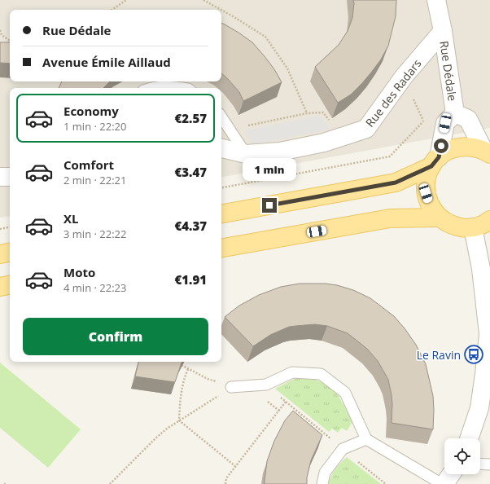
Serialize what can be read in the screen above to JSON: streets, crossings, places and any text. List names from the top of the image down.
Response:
{
  "streets": {
    "street": ["Rue Dédale", "Rue des Radars"]
  },
  "crossings": [
    ["Rue Dédale", "Rue des Radars"]
  ],
  "places": {
    "bus stop": ["Le Ravin"]
  },
  "page": {
    "banner": ["Rue Dédale", "Avenue Émile Aillaud"],
    "list": [
      {
        "name": "Economy",
        "note": "1 min · 22:20",
        "value": "€2.57"
      },
      {
        "name": "Comfort",
        "note": "2 min · 22:21",
        "value": "€3.47"
      },
      {
        "name": "XL",
        "note": "3 min · 22:22",
        "value": "€4.37"
      },
      {
        "name": "Moto",
        "note": "4 min · 22:23",
        "value": "€1.91"
      }
    ],
    "bubble": "1 min",
    "buttons": "Confirm"
  }
}
